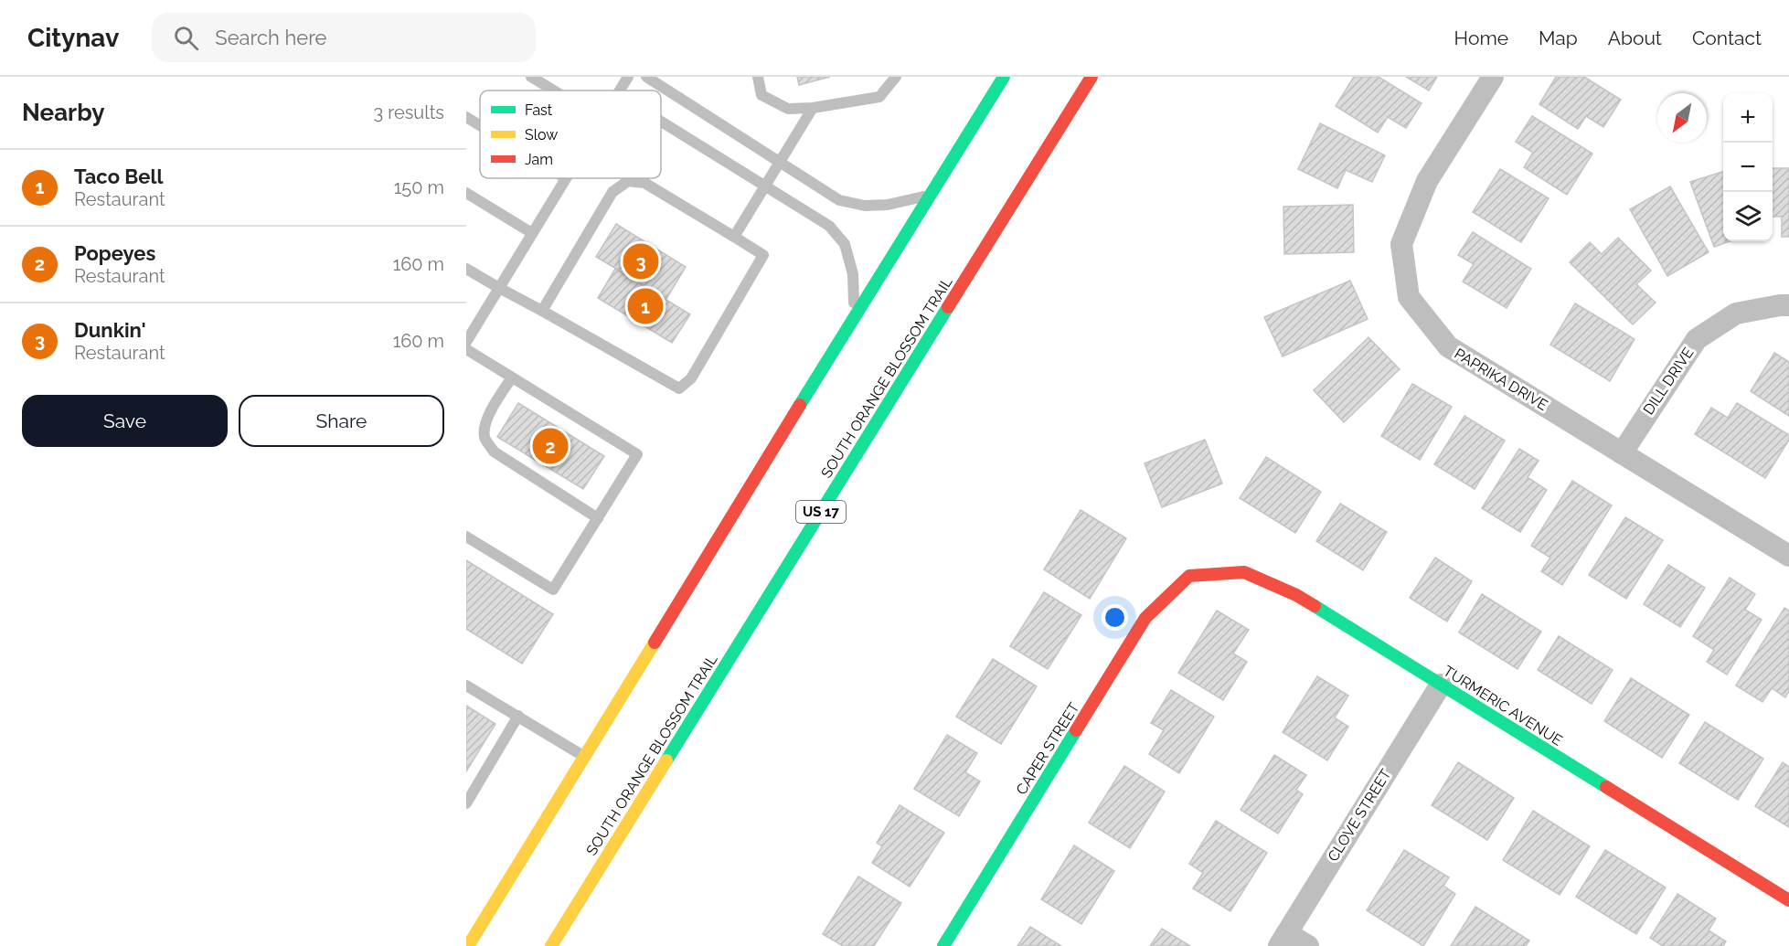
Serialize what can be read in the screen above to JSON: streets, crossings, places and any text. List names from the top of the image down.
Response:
{
  "streets": {
    "main road": [
      "SOUTH ORANGE BLOSSOM TRAIL",
      "US 17",
      "TURMERIC AVENUE",
      "CAPER STREET"
    ],
    "street": ["PAPRIKA DRIVE", "DILL DRIVE", "CLOVE STREET"]
  },
  "crossings": [
    ["PAPRIKA DRIVE", "DILL DRIVE"],
    ["TURMERIC AVENUE", "CAPER STREET"],
    ["TURMERIC AVENUE", "CLOVE STREET"]
  ],
  "legend": ["Fast", "Slow", "Jam"],
  "north": "bottom left",
  "page": {
    "header": "Citynav",
    "search": "Search here",
    "nav": [
      "Home",
      "Map",
      "About",
      "Contact"
    ],
    "heading": ["Nearby", "3 results"],
    "map_buttons": ["+", "−"],
    "list": [
      {
        "mark": "1",
        "name": "Taco Bell",
        "note": "Restaurant",
        "value": "150 m"
      },
      {
        "mark": "2",
        "name": "Popeyes",
        "note": "Restaurant",
        "value": "160 m"
      },
      {
        "mark": "3",
        "name": "Dunkin'",
        "note": "Restaurant",
        "value": "160 m"
      }
    ],
    "pins": ["3", "1", "2"],
    "buttons": ["Save", "Share"]
  }
}
